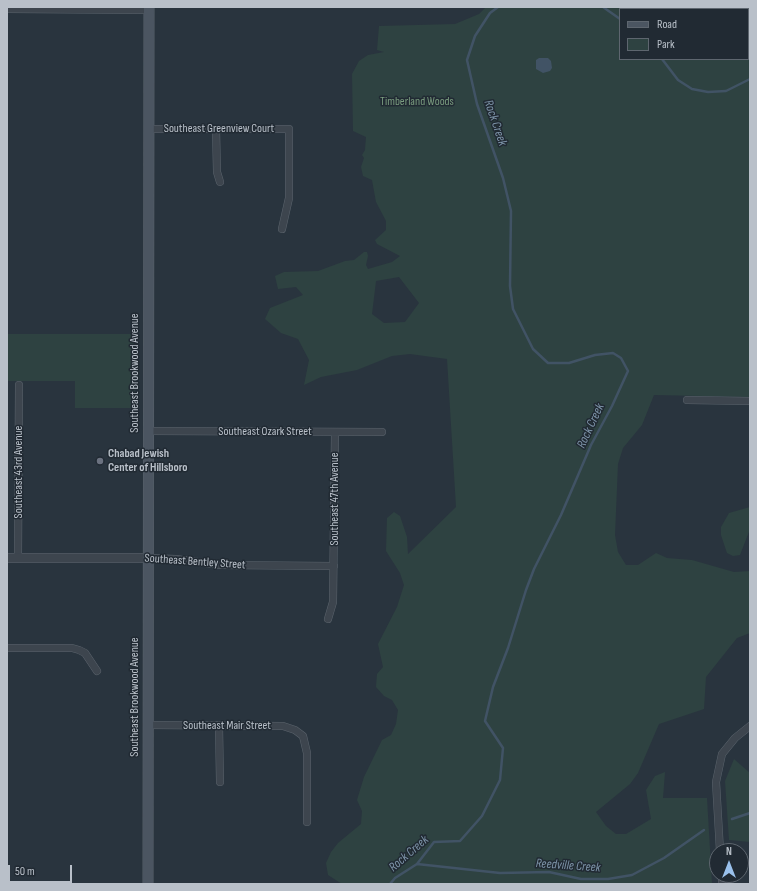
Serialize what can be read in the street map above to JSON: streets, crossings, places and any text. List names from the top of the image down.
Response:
{
  "streets": {
    "main road": ["Southeast Brookwood Avenue"],
    "street": [
      "Southeast Greenview Court",
      "Southeast Ozark Street",
      "Southeast 43rd Avenue",
      "Southeast 47th Avenue",
      "Southeast Bentley Street",
      "Southeast Mair Street"
    ]
  },
  "crossings": [
    ["Southeast Greenview Court", "Southeast Brookwood Avenue"],
    ["Southeast Brookwood Avenue", "Southeast Ozark Street"],
    ["Southeast Brookwood Avenue", "Southeast Bentley Street"],
    ["Southeast Brookwood Avenue", "Southeast Mair Street"],
    ["Southeast Ozark Street", "Southeast 47th Avenue"],
    ["Southeast 43rd Avenue", "Southeast Bentley Street"],
    ["Southeast 47th Avenue", "Southeast Bentley Street"]
  ],
  "water": ["Rock Creek", "Reedville Creek"],
  "parks": ["Timberland Woods"],
  "places": ["Chabad Jewish Center of Hillsboro"],
  "legend": ["Road", "Park"],
  "scale_bar": "50 m",
  "north": "top"
}
